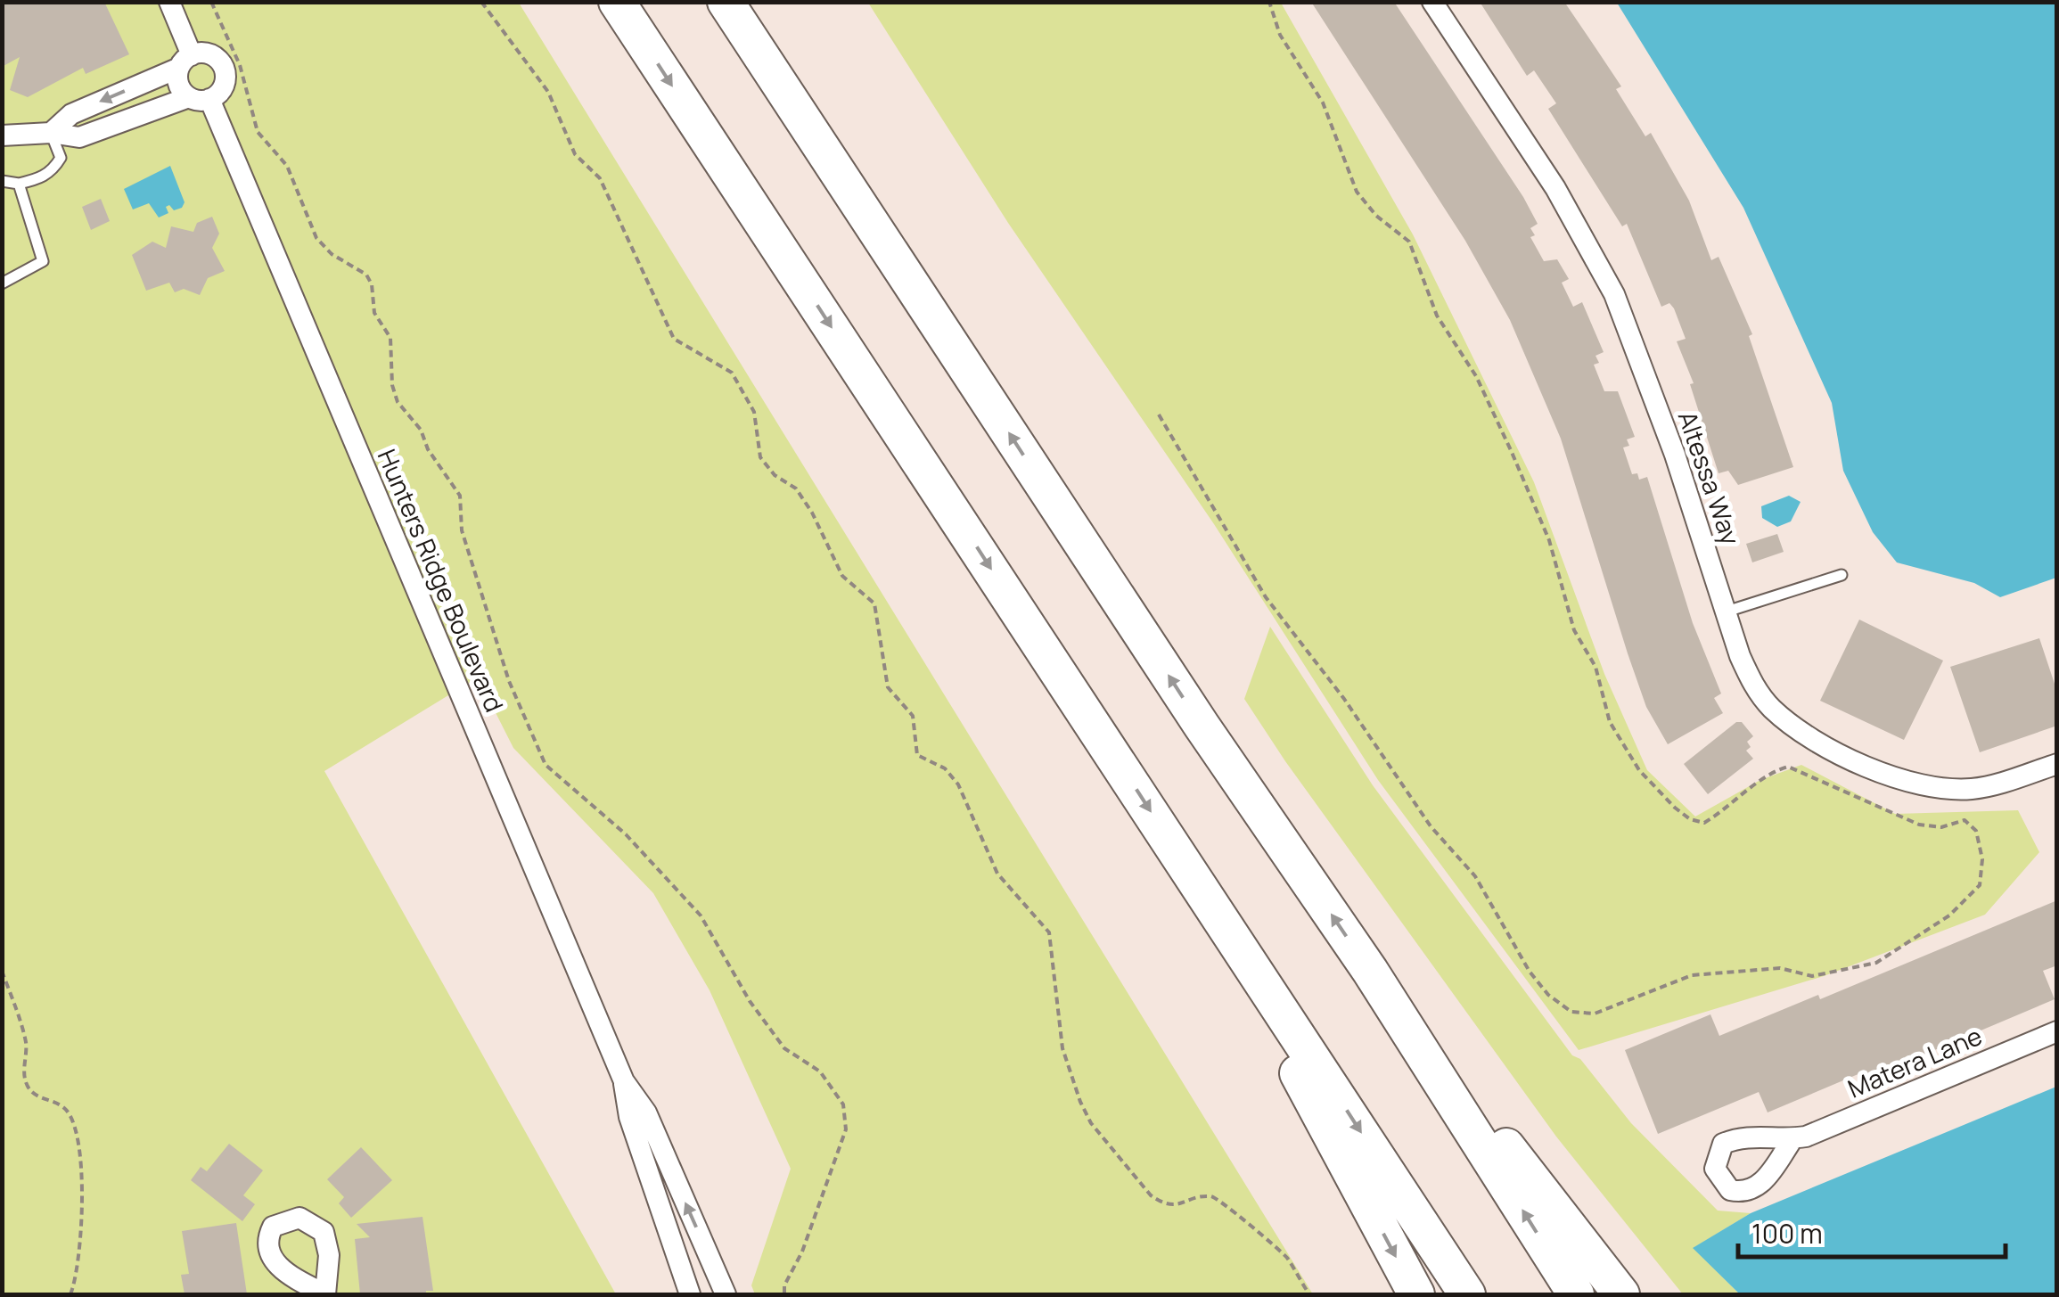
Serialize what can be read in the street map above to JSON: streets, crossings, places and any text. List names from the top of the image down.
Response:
{
  "streets": {
    "street": ["Altessa Way", "Hunters Ridge Boulevard", "Matera Lane"]
  },
  "scale_bar": "100 m"
}
